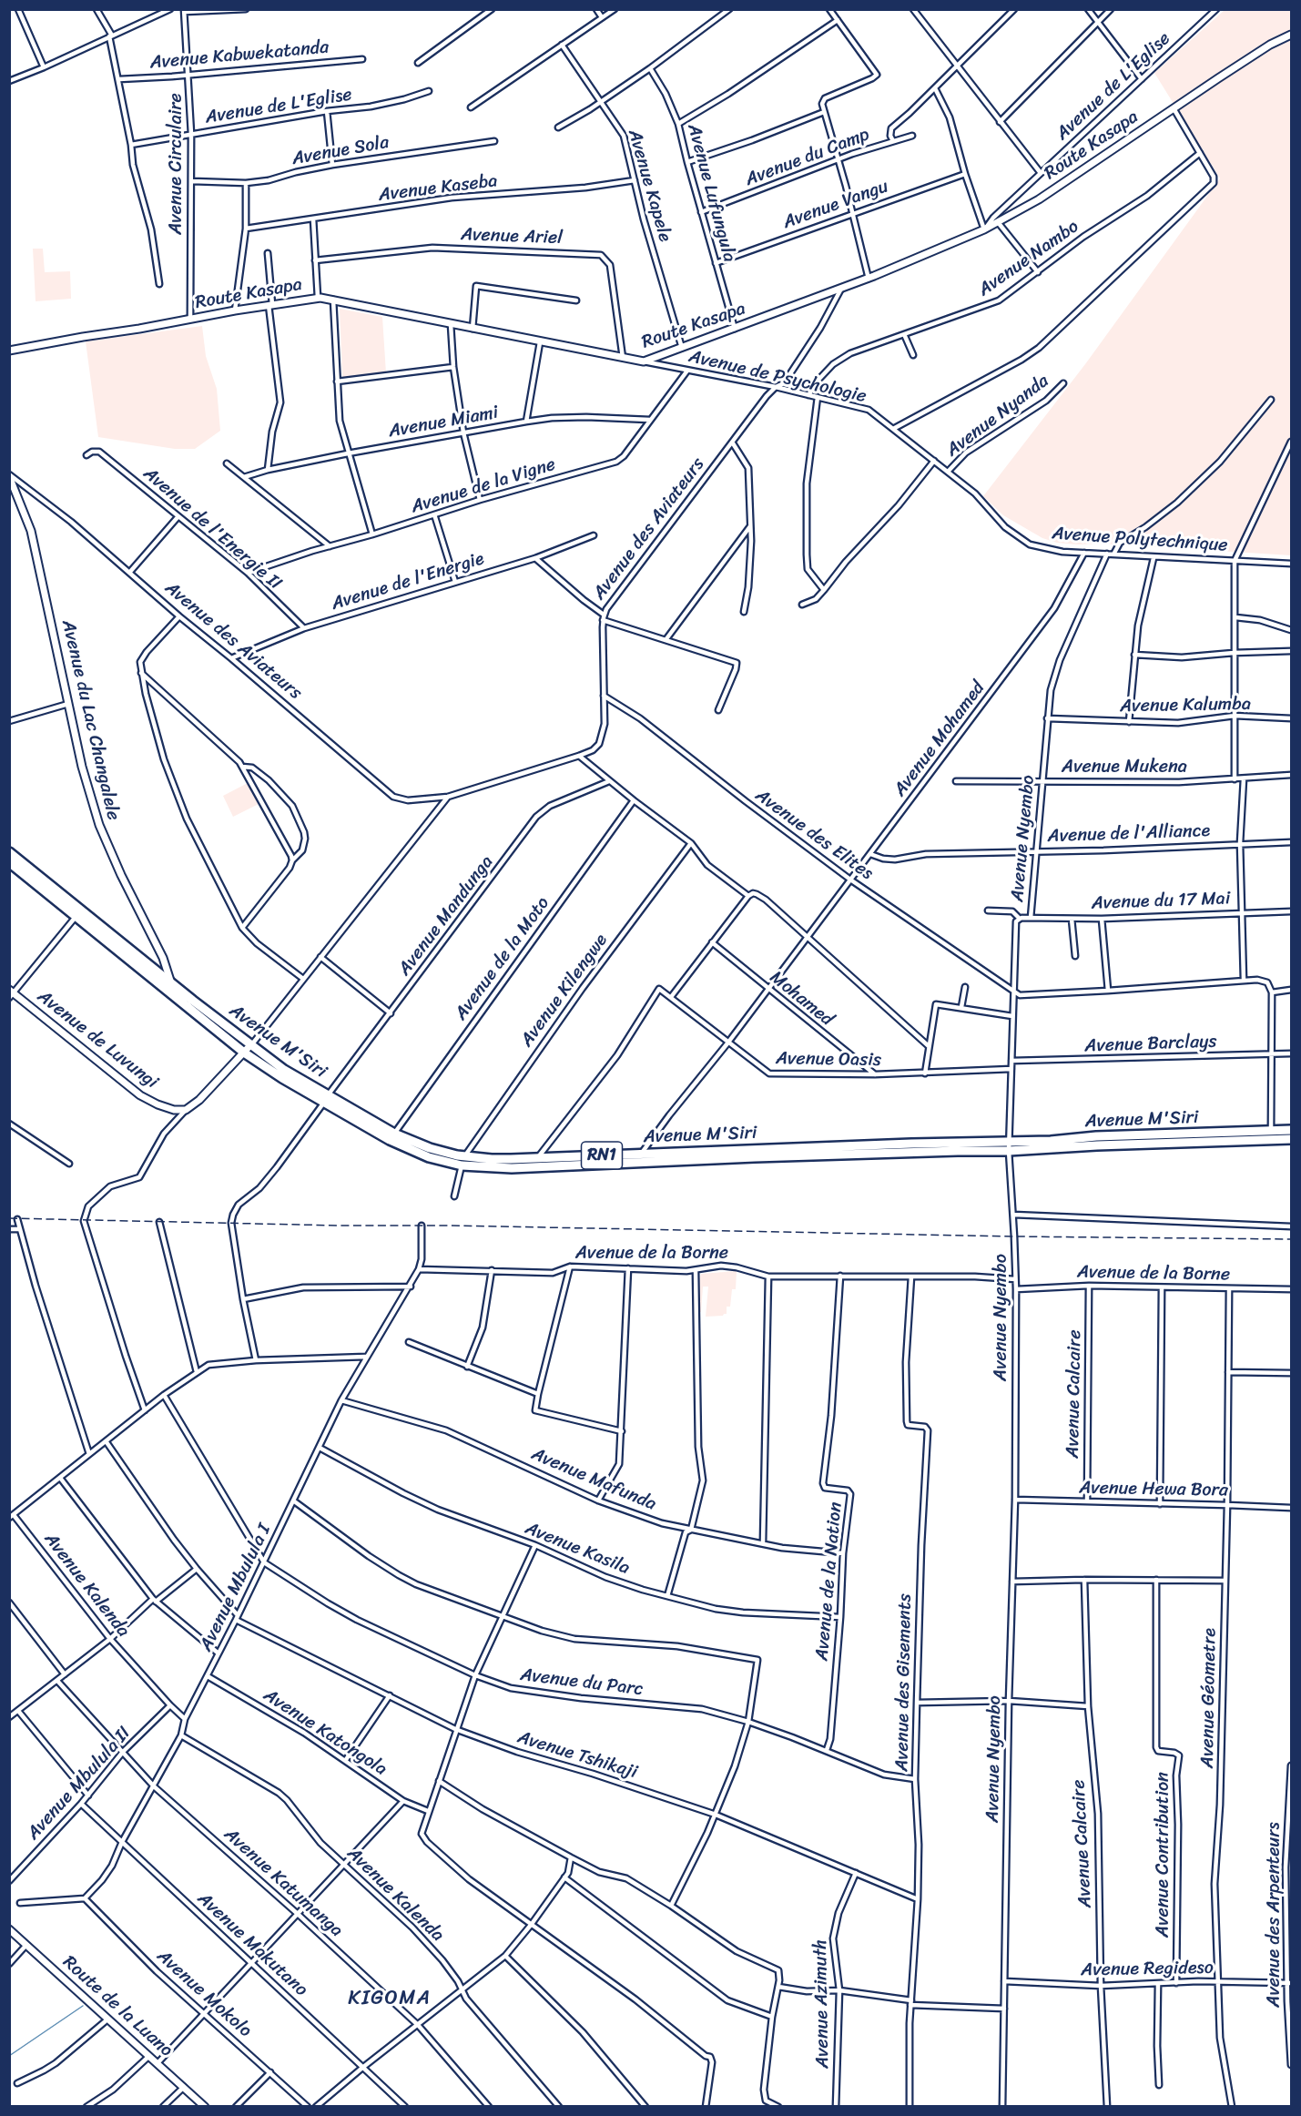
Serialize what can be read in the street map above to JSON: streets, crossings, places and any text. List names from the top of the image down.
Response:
{
  "streets": {
    "highway": ["Avenue M'Siri", "RN1"],
    "main road": [
      "Route Kasapa",
      "Avenue du Lac Changalele",
      "Avenue de Luvungi",
      "Route de la Luano"
    ],
    "street": [
      "Avenue Kabwekatanda",
      "Avenue de L'Eglise",
      "Avenue Sola",
      "Avenue du Camp",
      "Avenue Circulaire",
      "Avenue Kapele",
      "Avenue Kaseba",
      "Avenue Lufungula",
      "Avenue Vangu",
      "Avenue Ariel",
      "Avenue Nambo",
      "Avenue de Psychologie",
      "Avenue Nyanda",
      "Avenue Miami",
      "Avenue de la Vigne",
      "Avenue de l'Energie II",
      "Avenue des Aviateurs",
      "Avenue Polytechnique",
      "Avenue de l'Energie",
      "Avenue Kalumba",
      "Avenue Mohamed",
      "Avenue Mukena",
      "Avenue de l'Alliance",
      "Avenue des Elites",
      "Avenue Nyembo",
      "Avenue du 17 Mai",
      "Avenue Mandunga",
      "Avenue de la Moto",
      "Avenue Kilengwe",
      "Mohamed",
      "Avenue Barclays",
      "Avenue Oasis",
      "Avenue de la Borne",
      "Avenue Calcaire",
      "Avenue Mafunda",
      "Avenue Hewa Bora",
      "Avenue Kasila",
      "Avenue de la Nation",
      "Avenue Kalenda",
      "Avenue Mbulula I",
      "Avenue du Parc",
      "Avenue des Gisements",
      "Avenue Géometre",
      "Avenue Katongola",
      "Avenue Tshikaji",
      "Avenue Mbulula II",
      "Avenue Contribution",
      "Avenue Katumanga",
      "Avenue des Arpenteurs",
      "Avenue Makutano",
      "Avenue Regideso",
      "Avenue Mokolo",
      "Avenue Azimuth"
    ]
  },
  "crossings": [
    ["Avenue Kabwekatanda", "Avenue Circulaire"],
    ["Avenue de L'Eglise", "Route Kasapa"],
    ["Avenue de L'Eglise", "Avenue Circulaire"],
    ["Route Kasapa", "Avenue Circulaire"],
    ["Route Kasapa", "Avenue Kapele"],
    ["Route Kasapa", "Avenue Lufungula"],
    ["Route Kasapa", "Avenue Ariel"],
    ["Route Kasapa", "Avenue de Psychologie"],
    ["Route Kasapa", "Avenue des Aviateurs"],
    ["Avenue Sola", "Avenue Circulaire"],
    ["Avenue du Camp", "Avenue Lufungula"],
    ["Avenue Kapele", "Avenue Kaseba"],
    ["Avenue Lufungula", "Avenue Vangu"],
    ["Avenue Nambo", "Avenue de Psychologie"],
    ["Avenue de Psychologie", "Avenue Nyanda"],
    ["Avenue de Psychologie", "Avenue de la Vigne"],
    ["Avenue de Psychologie", "Avenue des Aviateurs"],
    ["Avenue de Psychologie", "Avenue Polytechnique"],
    ["Avenue Miami", "Avenue de la Vigne"],
    ["Avenue de la Vigne", "Avenue de l'Energie II"],
    ["Avenue de l'Energie II", "Avenue de l'Energie"],
    ["Avenue des Aviateurs", "Avenue de l'Energie"],
    ["Avenue des Aviateurs", "Avenue du Lac Changalele"],
    ["Avenue des Aviateurs", "Avenue des Elites"],
    ["Avenue Polytechnique", "Avenue Mohamed"],
    ["Avenue Polytechnique", "Avenue Nyembo"],
    ["Avenue Kalumba", "Avenue Nyembo"],
    ["Avenue du Lac Changalele", "Avenue M'Siri"],
    ["Avenue Mohamed", "Avenue de l'Alliance"],
    ["Avenue Mohamed", "Avenue des Elites"],
    ["Avenue Mohamed", "Mohamed"],
    ["Avenue Mohamed", "Avenue M'Siri"],
    ["Avenue Mohamed", "Avenue Oasis"],
    ["Avenue Mukena", "Avenue Nyembo"],
    ["Avenue de l'Alliance", "Avenue Nyembo"],
    ["Avenue des Elites", "Avenue Nyembo"],
    ["Avenue Nyembo", "Avenue du 17 Mai"],
    ["Avenue Nyembo", "Avenue M'Siri"],
    ["Avenue Nyembo", "Avenue Barclays"],
    ["Avenue Nyembo", "Avenue Oasis"],
    ["Avenue Nyembo", "Avenue de la Borne"],
    ["Avenue Nyembo", "Avenue Hewa Bora"],
    ["Avenue Nyembo", "Avenue Regideso"],
    ["Avenue Mandunga", "Avenue M'Siri"],
    ["Avenue de la Moto", "Avenue M'Siri"],
    ["Avenue Kilengwe", "Avenue M'Siri"],
    ["Mohamed", "Avenue Oasis"],
    ["Avenue de la Borne", "Avenue Calcaire"],
    ["Avenue de la Borne", "Avenue de la Nation"],
    ["Avenue de la Borne", "Avenue Mbulula I"],
    ["Avenue de la Borne", "Avenue des Gisements"],
    ["Avenue de la Borne", "Avenue Géometre"],
    ["Avenue Calcaire", "Avenue Hewa Bora"],
    ["Avenue Calcaire", "Avenue Regideso"],
    ["Avenue Mafunda", "Avenue de la Nation"],
    ["Avenue Mafunda", "Avenue Mbulula I"],
    ["Avenue Hewa Bora", "Avenue Géometre"],
    ["Avenue Kasila", "Avenue de la Nation"],
    ["Avenue Kasila", "Avenue Mbulula I"],
    ["Avenue de la Nation", "Avenue du Parc"],
    ["Avenue Kalenda", "Avenue Mbulula I"],
    ["Avenue Kalenda", "Avenue Mbulula II"],
    ["Avenue Mbulula I", "Avenue du Parc"],
    ["Avenue Mbulula I", "Avenue Katongola"],
    ["Avenue Mbulula I", "Avenue Tshikaji"],
    ["Avenue Mbulula I", "Avenue Katumanga"],
    ["Avenue Mbulula I", "Avenue Makutano"],
    ["Avenue Mbulula I", "Avenue Mokolo"],
    ["Avenue du Parc", "Avenue des Gisements"],
    ["Avenue des Gisements", "Avenue Tshikaji"],
    ["Avenue Géometre", "Avenue Regideso"],
    ["Avenue Tshikaji", "Avenue Azimuth"],
    ["Avenue Mbulula II", "Avenue Katumanga"],
    ["Avenue Mbulula II", "Avenue Makutano"],
    ["Avenue Contribution", "Avenue Regideso"],
    ["Avenue des Arpenteurs", "Avenue Regideso"]
  ],
  "districts": ["KIGOMA"]
}
